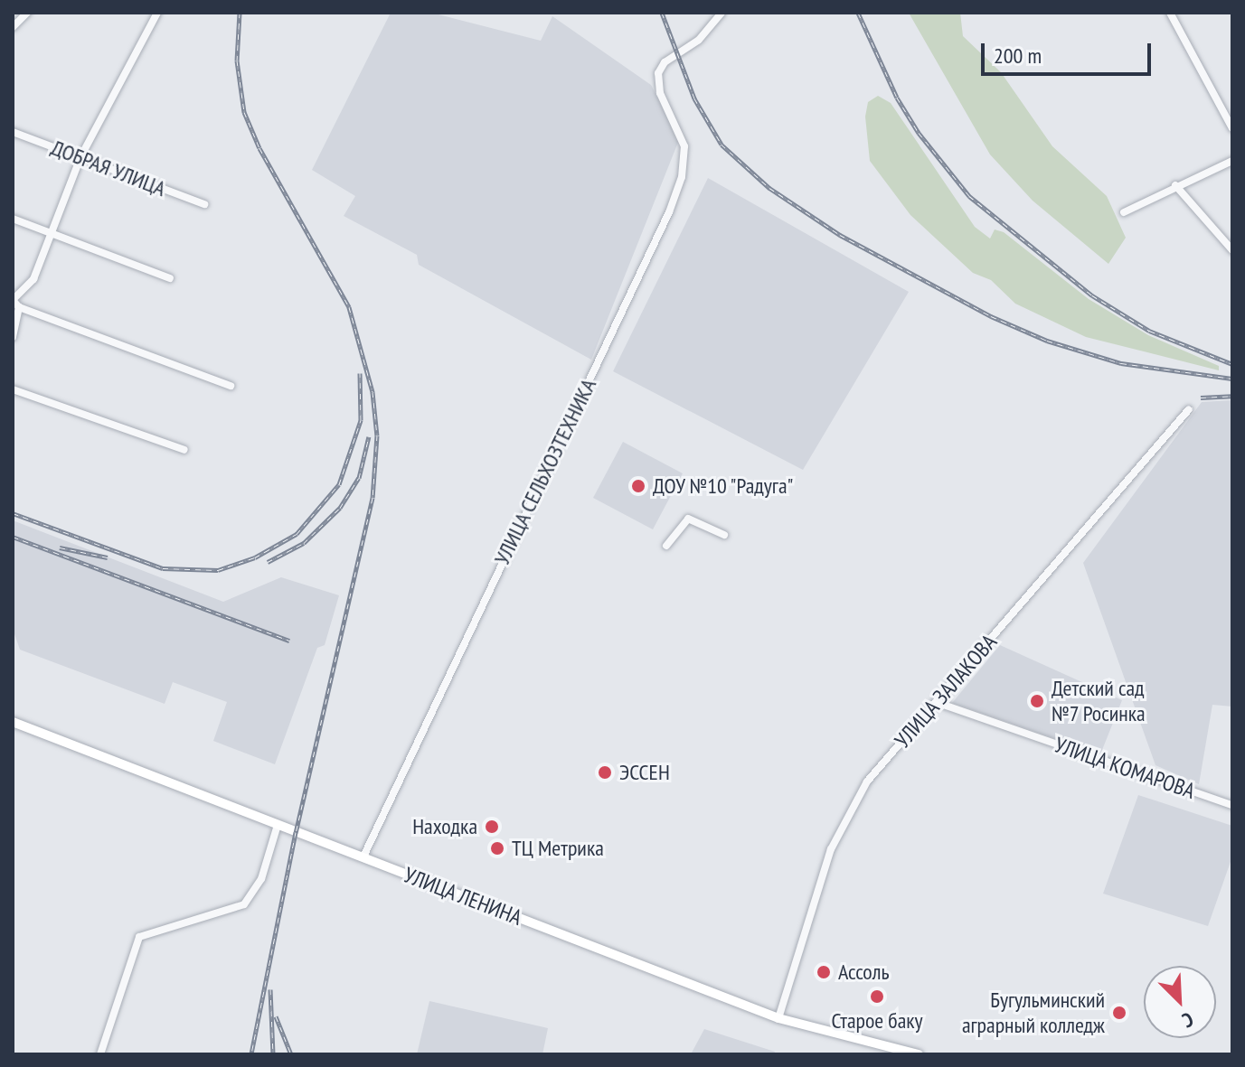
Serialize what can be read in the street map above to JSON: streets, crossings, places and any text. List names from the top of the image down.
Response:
{
  "streets": {
    "main road": ["УЛИЦА ЛЕНИНА"],
    "street": [
      "ДОБРАЯ УЛИЦА",
      "УЛИЦА СЕЛЬХОЗТЕХНИКА",
      "УЛИЦА ЗАЛАКОВА",
      "УЛИЦА КОМАРОВА"
    ]
  },
  "crossings": [
    ["УЛИЦА СЕЛЬХОЗТЕХНИКА", "УЛИЦА ЛЕНИНА"],
    ["УЛИЦА ЗАЛАКОВА", "УЛИЦА КОМАРОВА"],
    ["УЛИЦА ЗАЛАКОВА", "УЛИЦА ЛЕНИНА"]
  ],
  "places": [
    "ДОУ №10 \"Радуга\"",
    "Детский сад №7 Росинка",
    "ЭССЕН",
    "Находка",
    "ТЦ Метрика",
    "Ассоль",
    "Старое баку",
    "Бугульминский аграрный колледж"
  ],
  "scale_bar": "200 m",
  "north": "bottom right"
}
